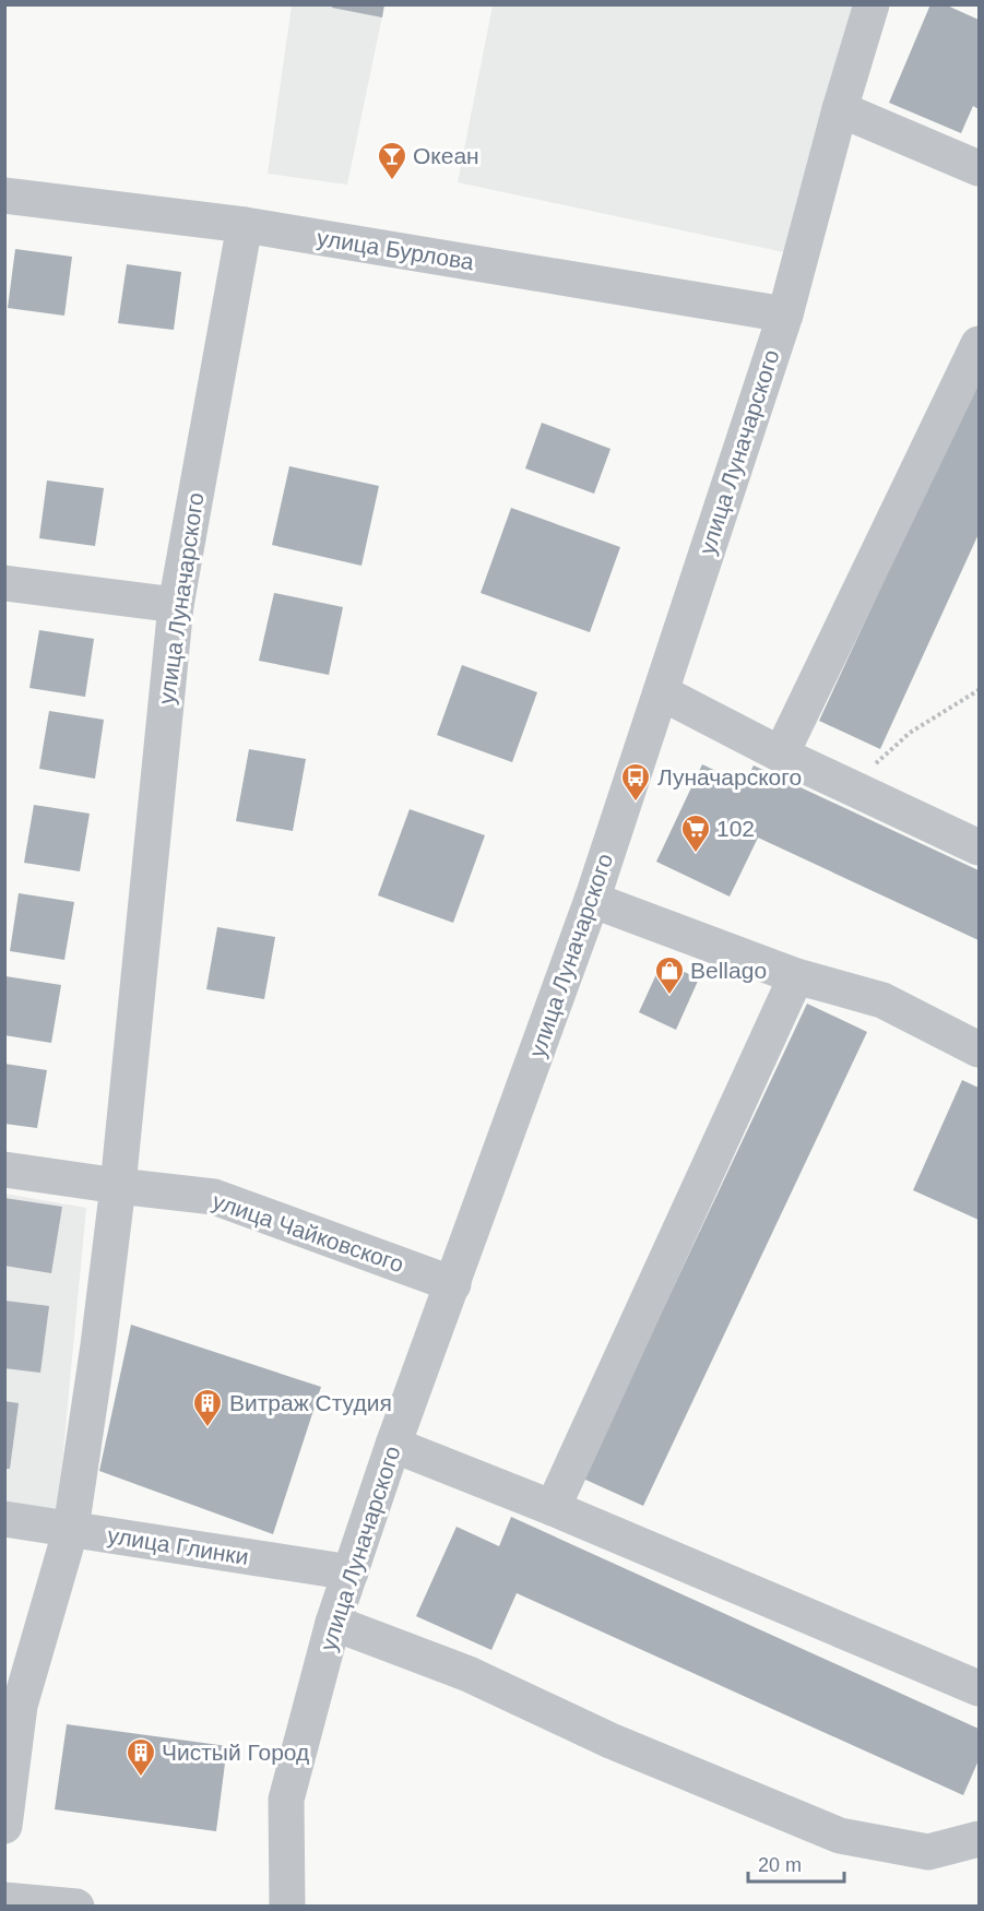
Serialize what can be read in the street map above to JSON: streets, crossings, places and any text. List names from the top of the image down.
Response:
{
  "streets": {
    "street": [
      "улица Бурлова",
      "улица Луначарского",
      "улица Чайковского",
      "улица Глинки"
    ]
  },
  "crossings": [
    ["улица Бурлова", "улица Луначарского"],
    ["улица Луначарского", "улица Чайковского"],
    ["улица Луначарского", "улица Глинки"]
  ],
  "places": {
    "bar": ["Океан"],
    "bus stop": ["Луначарского"],
    "supermarket": ["102"],
    "shop": ["Bellago"],
    "building": ["Витраж Студия", "Чистый Город"]
  },
  "scale_bar": "20 m"
}
